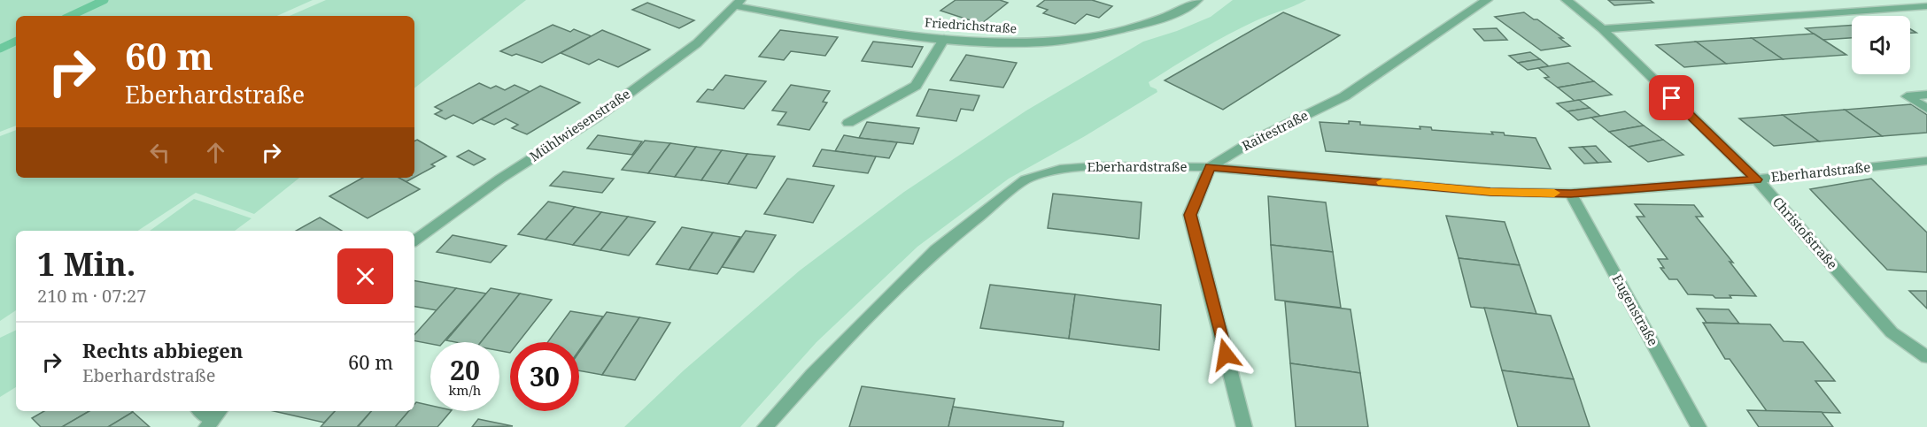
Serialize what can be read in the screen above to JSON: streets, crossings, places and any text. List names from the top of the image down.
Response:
{
  "streets": {
    "street": [
      "Friedrichstraße",
      "Mühlwiesenstraße",
      "Raitestraße",
      "Eberhardstraße",
      "Christofstraße",
      "Eugenstraße"
    ]
  },
  "crossings": [
    ["Friedrichstraße", "Mühlwiesenstraße"],
    ["Raitestraße", "Eberhardstraße"],
    ["Eberhardstraße", "Christofstraße"],
    ["Eberhardstraße", "Eugenstraße"]
  ],
  "page": {
    "turn": ["60 m", "Eberhardstraße"],
    "heading": ["1 Min.", "210 m · 07:27"],
    "list": [
      {
        "name": "Rechts abbiegen",
        "note": "Eberhardstraße",
        "value": "60 m"
      }
    ],
    "speed": "20 km/h",
    "limit": "30"
  }
}
